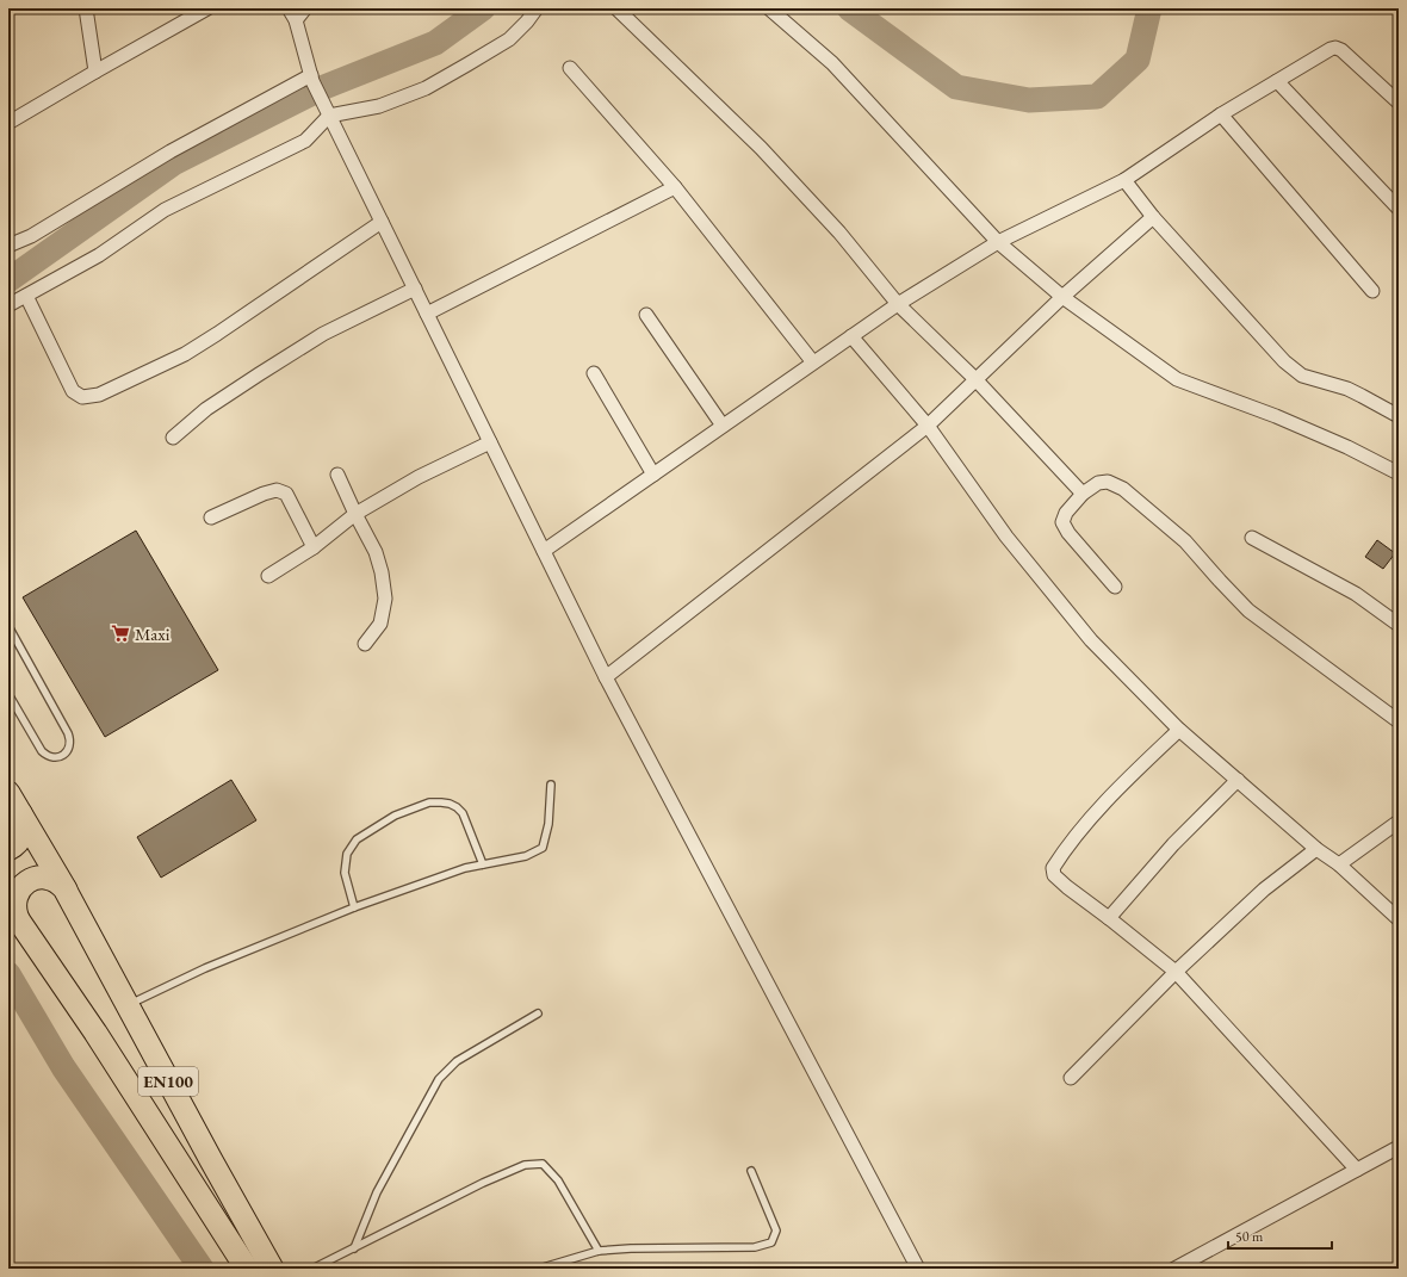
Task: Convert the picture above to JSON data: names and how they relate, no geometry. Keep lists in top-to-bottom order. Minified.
{"streets":{"highway":["EN100"]},"places":{"supermarket":["Maxi"]},"scale_bar":"50 m"}
